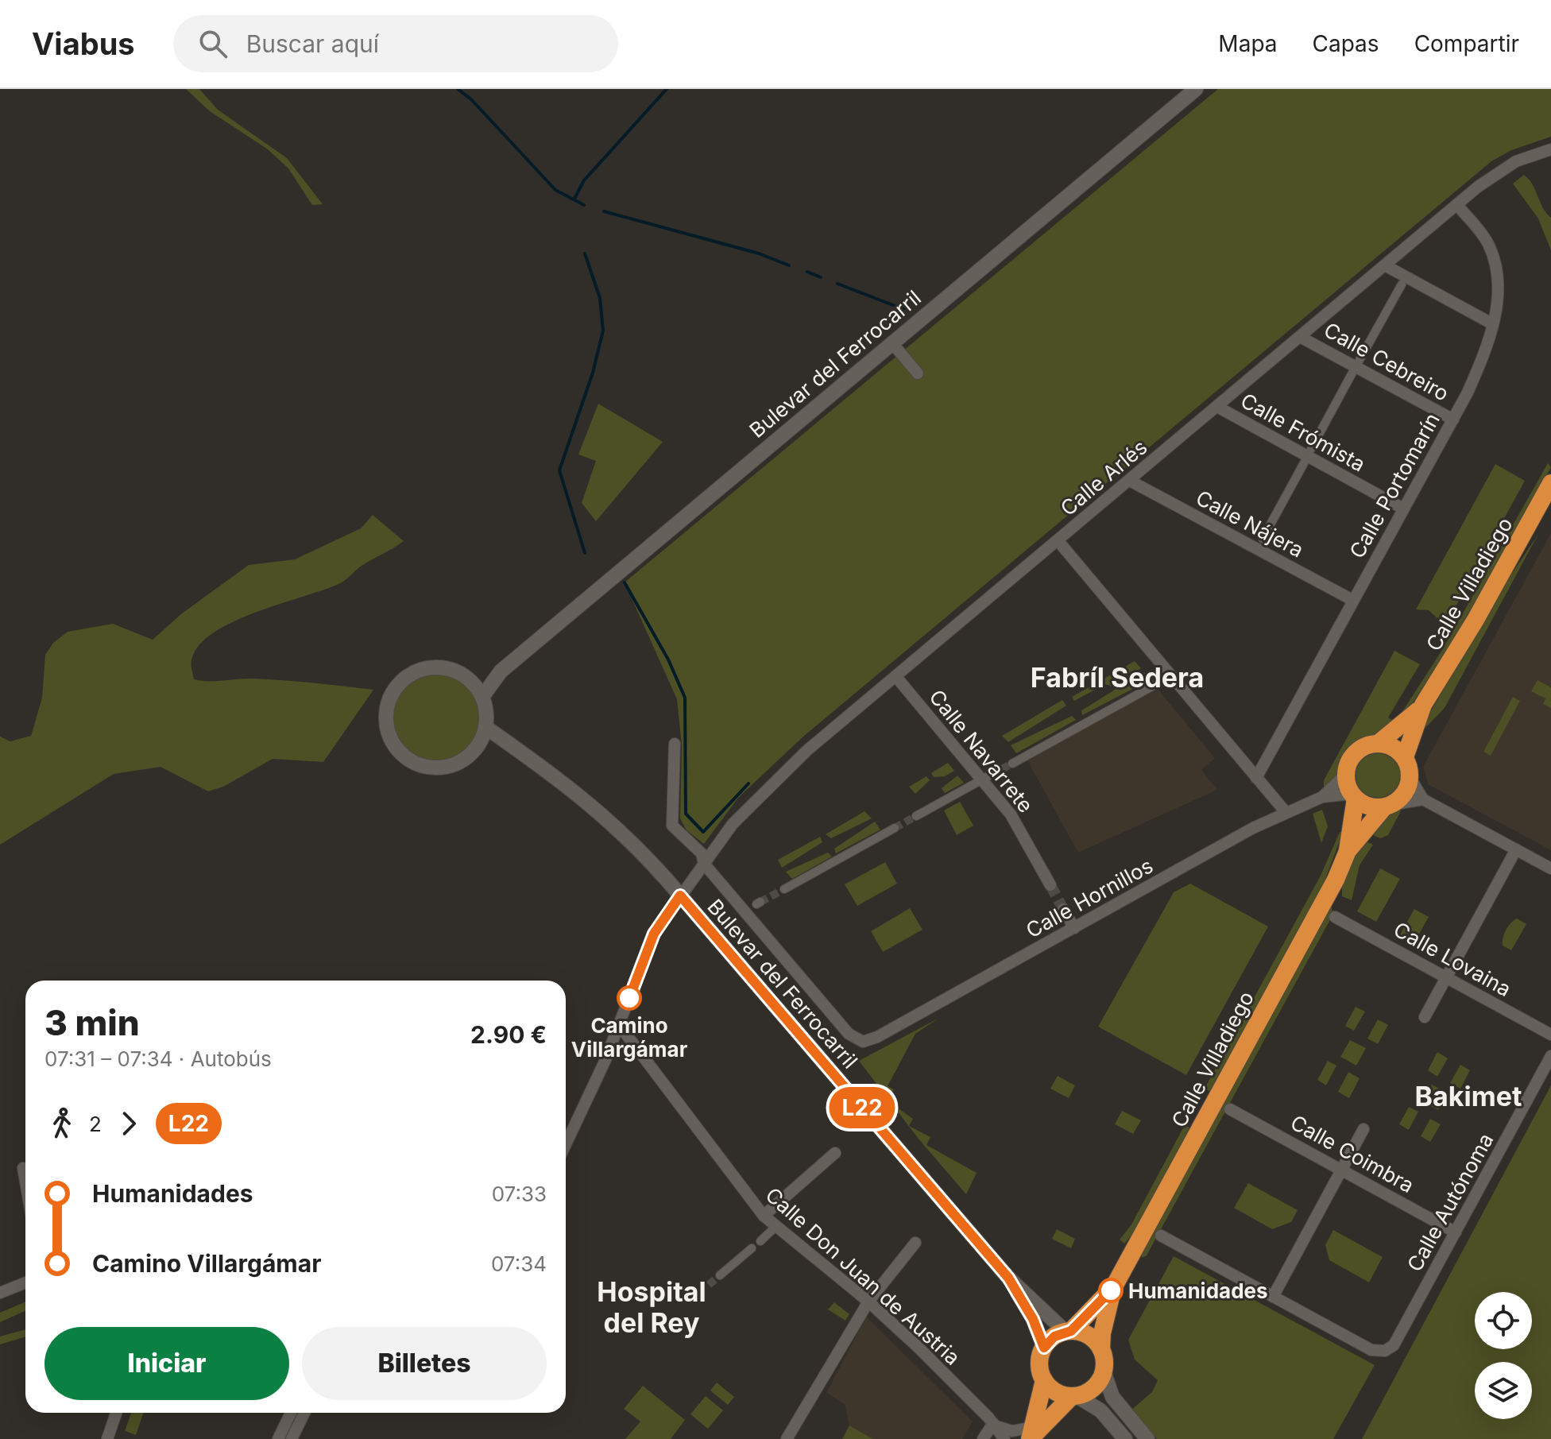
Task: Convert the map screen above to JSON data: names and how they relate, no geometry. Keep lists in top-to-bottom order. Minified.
{"streets":{"highway":["Calle Villadiego"],"main road":["Bulevar del Ferrocarril"],"street":["Calle Cebreiro","Calle Frómista","Calle Arlés","Calle Portomarín","Calle Nájera","Calle Navarrete","Calle Hornillos","Calle Lovaina","Calle Coimbra","Calle Autónoma","Calle Don Juan de Austria"]},"crossings":[["Calle Cebreiro","Calle Arlés"],["Calle Cebreiro","Calle Portomarín"],["Bulevar del Ferrocarril","Calle Arlés"],["Bulevar del Ferrocarril","Calle Villadiego"],["Calle Frómista","Calle Arlés"],["Calle Frómista","Calle Portomarín"],["Calle Arlés","Calle Portomarín"],["Calle Arlés","Calle Nájera"],["Calle Arlés","Calle Navarrete"],["Calle Arlés","Calle Hornillos"],["Calle Arlés","Calle Don Juan de Austria"],["Calle Portomarín","Calle Nájera"],["Calle Villadiego","Calle Hornillos"],["Calle Coimbra","Calle Autónoma"]],"districts":["Fabríl Sedera","Bakimet","Hospital del Rey"],"places":["Camino Villargámar","Humanidades"],"lines":["bus line L22"],"page":{"header":"Viabus","search":"Buscar aquí","nav":["Mapa","Capas","Compartir"],"on_map":"L22","heading":["3 min","07:31 – 07:34 · Autobús","2.90 €"],"legs":["2","L22"],"list":[{"name":"Humanidades","value":"07:33"},{"name":"Camino Villargámar","value":"07:34"}],"buttons":["Iniciar","Billetes"]}}
